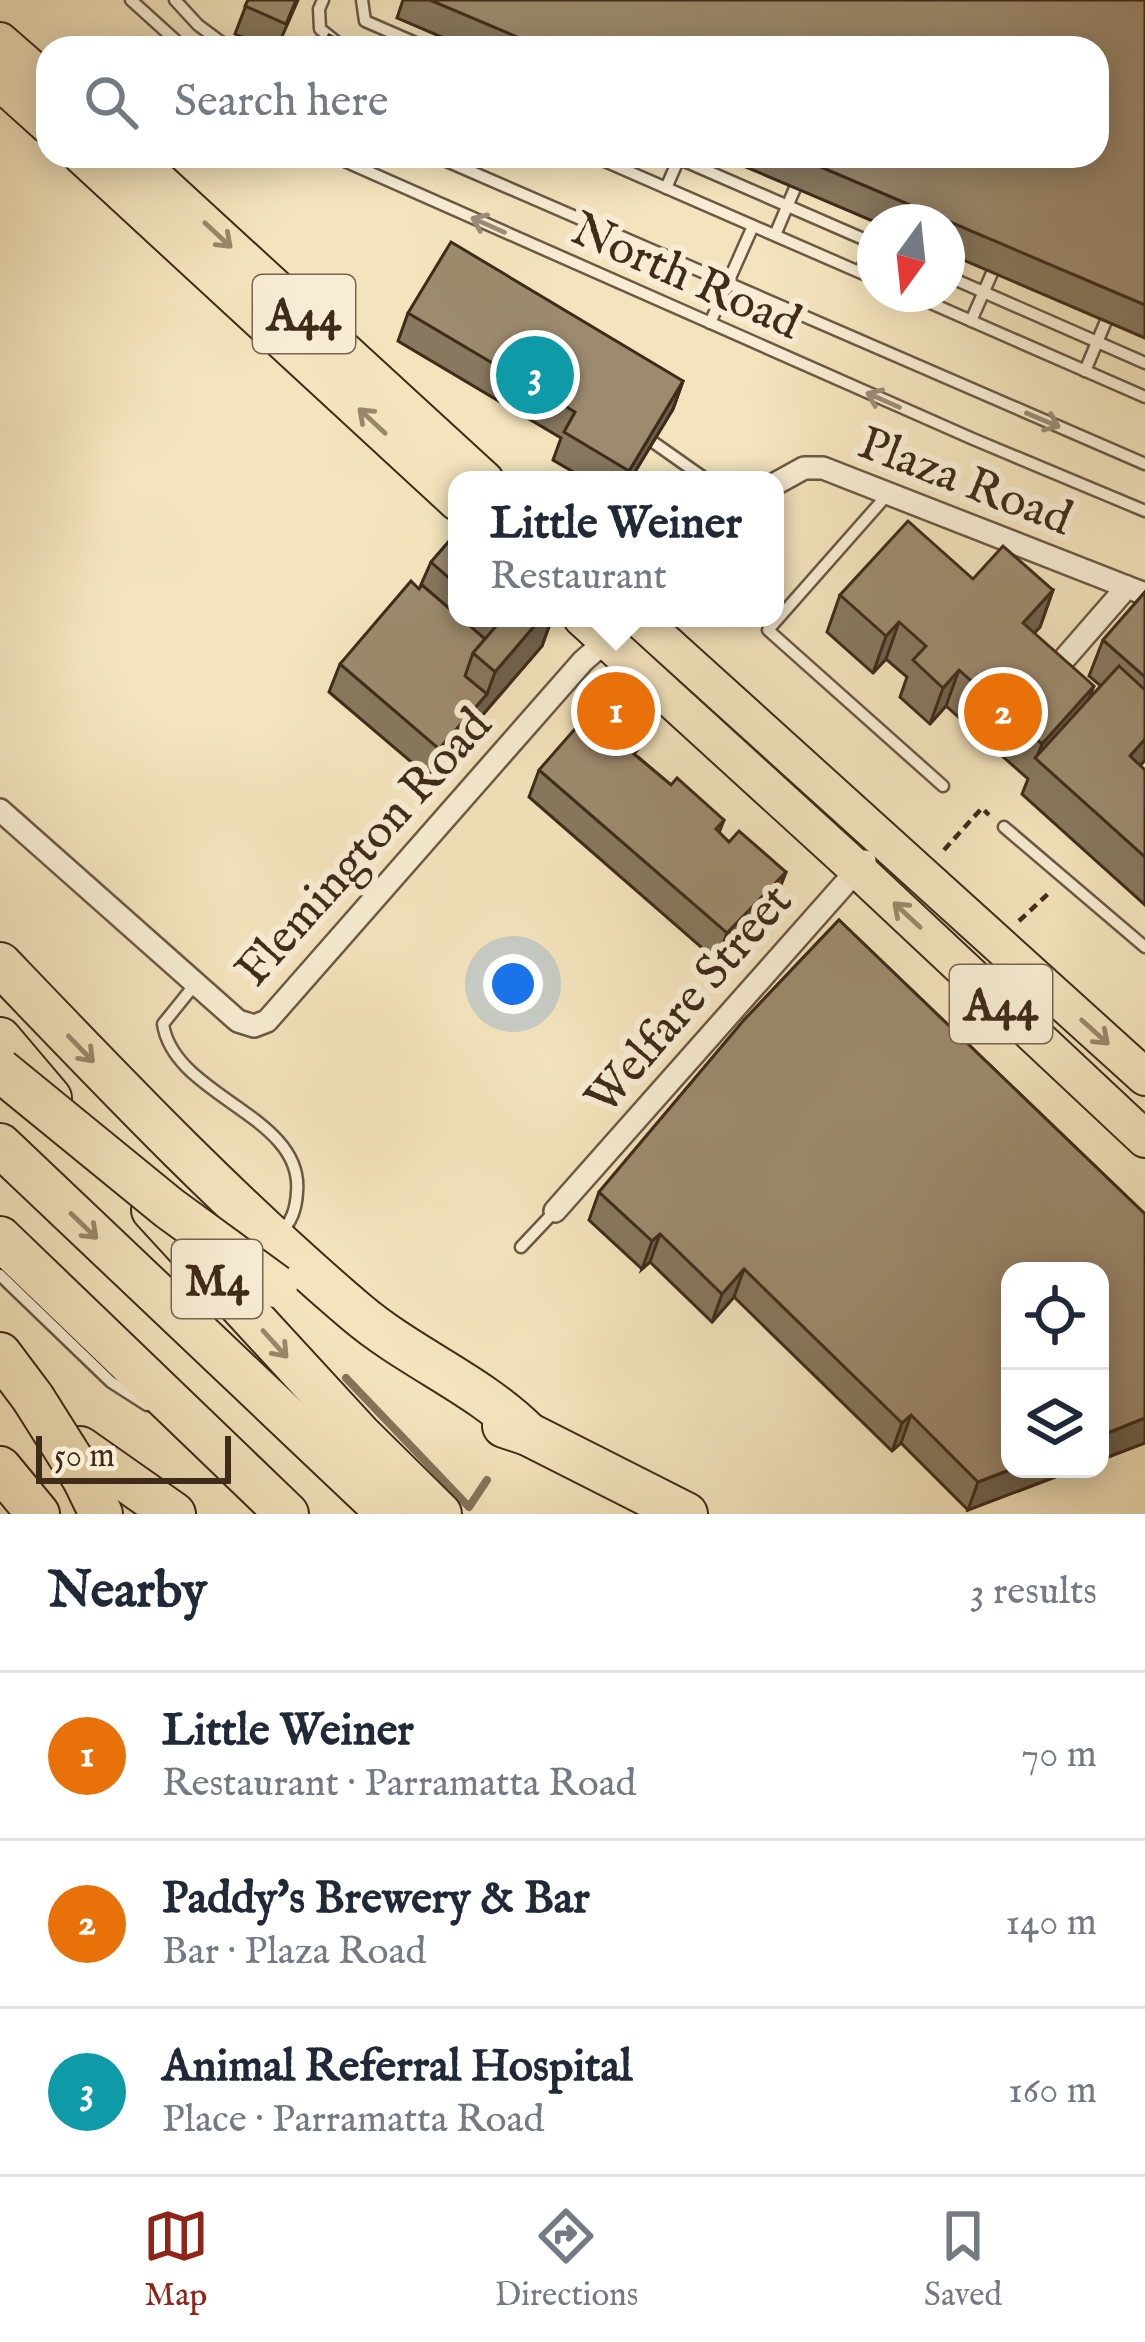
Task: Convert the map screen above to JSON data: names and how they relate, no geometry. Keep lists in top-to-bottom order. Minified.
{"streets":{"highway":["A44","M4"],"street":["Plaza Road","Flemington Road","Welfare Street"],"lane":["North Road"]},"crossings":[["A44","Welfare Street"]],"scale_bar":"50 m","north":"bottom","page":{"search":"Search here","pins":["3","1","2"],"popup":["Little Weiner","Restaurant"],"scale":"50 m","heading":["Nearby","3 results"],"list":[{"mark":"1","name":"Little Weiner","note":"Restaurant · Parramatta Road","value":"70 m"},{"mark":"2","name":"Paddy's Brewery & Bar","note":"Bar · Plaza Road","value":"140 m"},{"mark":"3","name":"Animal Referral Hospital","note":"Place · Parramatta Road","value":"160 m"}],"nav":["Map","Directions","Saved"]}}
